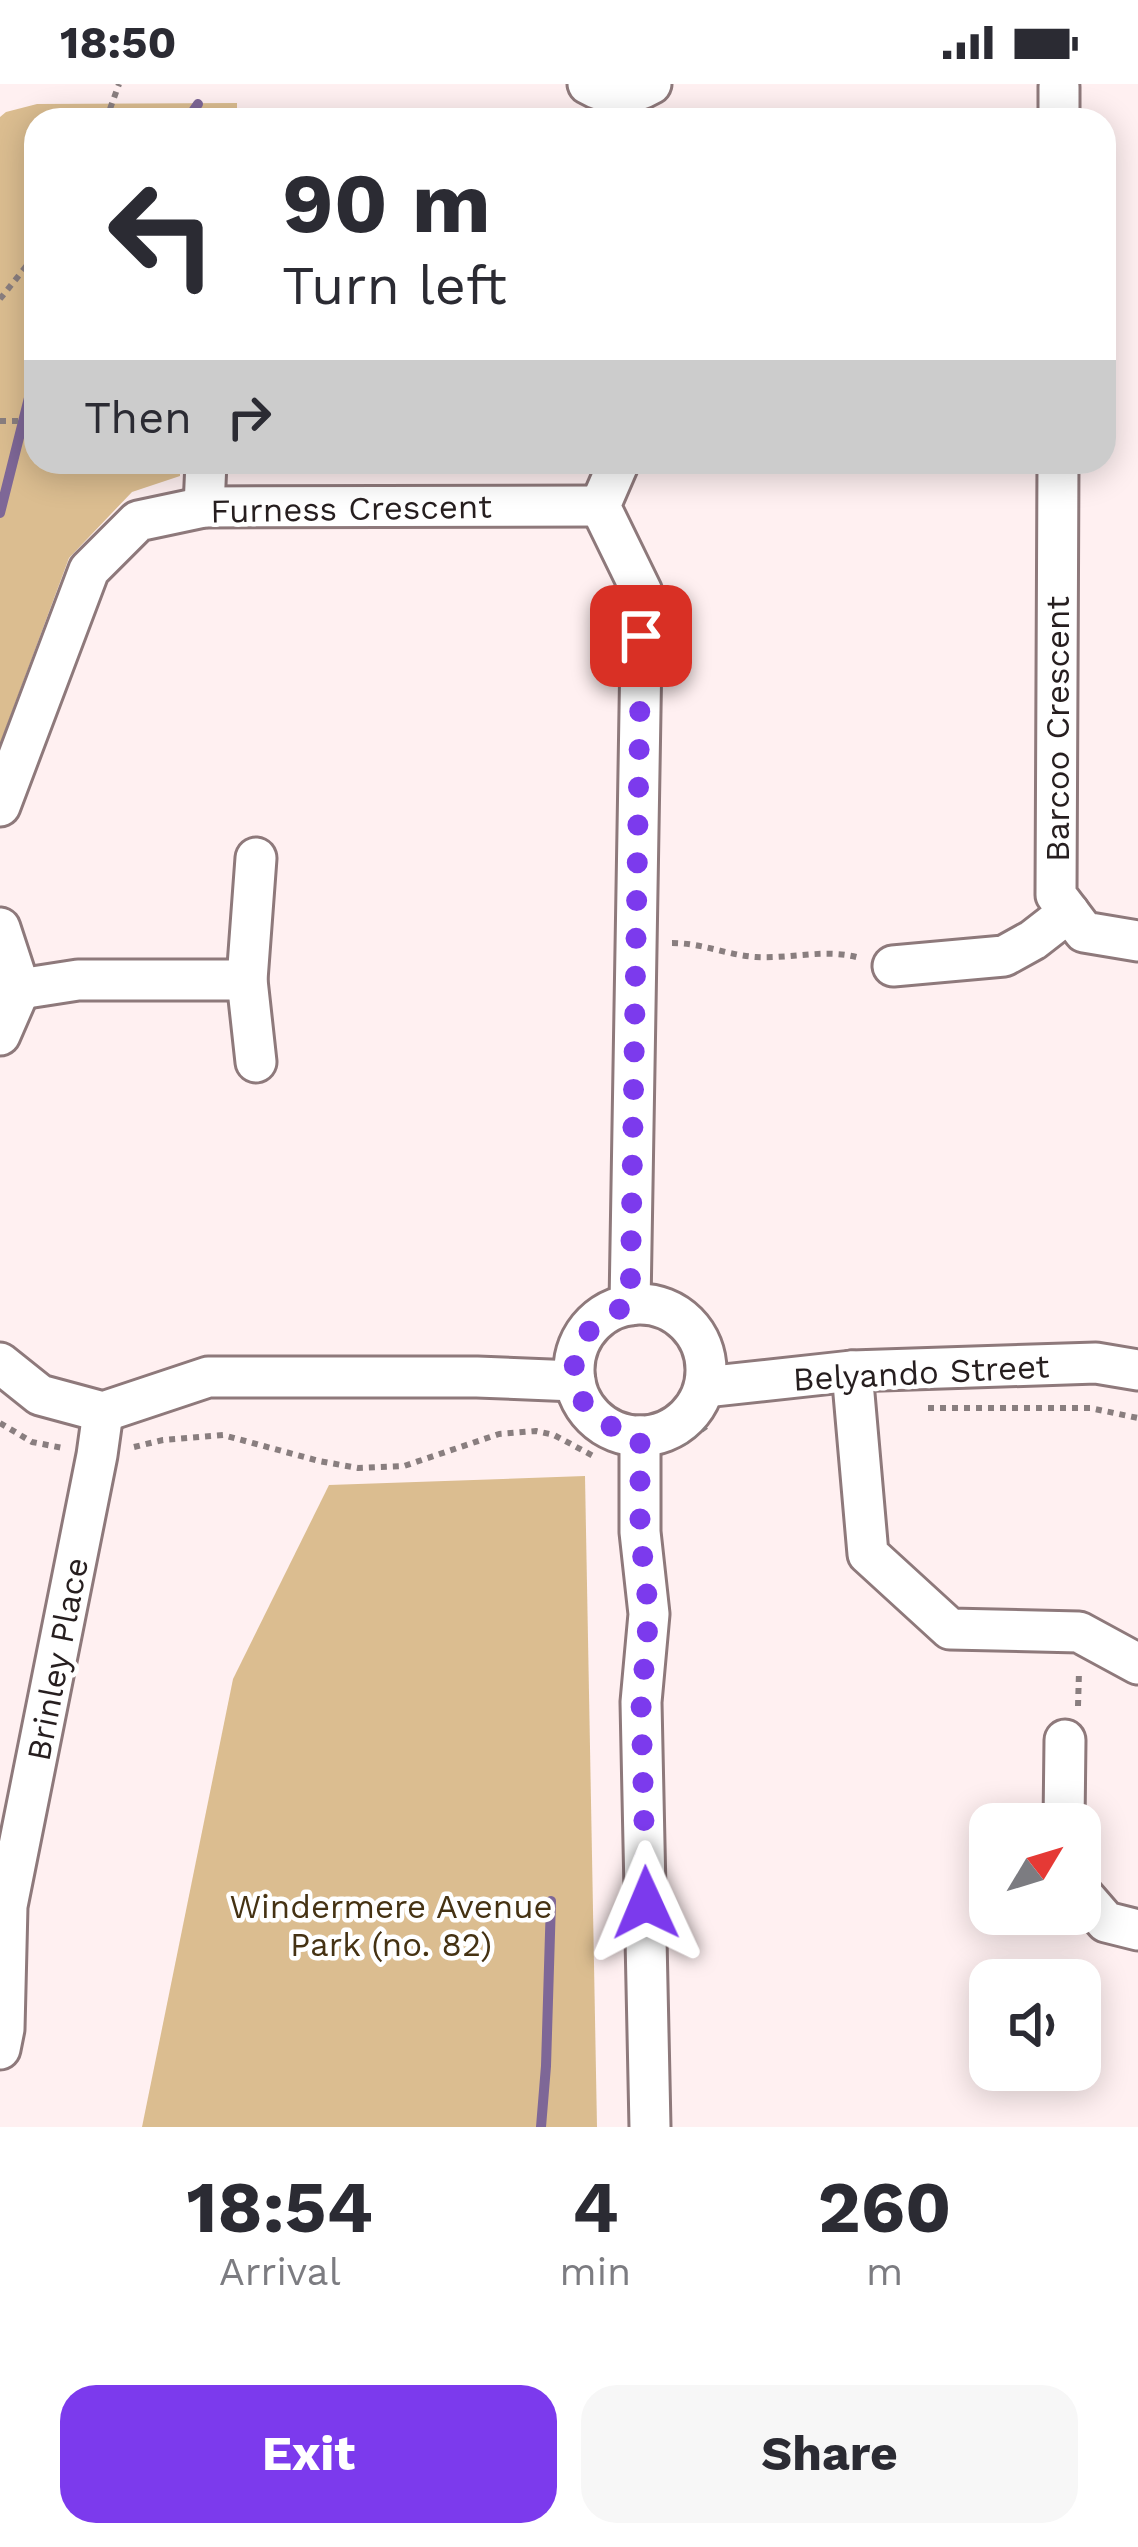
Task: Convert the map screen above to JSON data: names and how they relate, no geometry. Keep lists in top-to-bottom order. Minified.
{"streets":{"street":["Furness Crescent","Barcoo Crescent","Belyando Street","Brinley Place"]},"parks":["Windermere Avenue Park (no. 82)"],"north":"top right","page":{"status":"18:50","turn":["90 m","Turn left"],"then":"Then","eta":["18:54","Arrival","4","min","260","m"],"buttons":["Exit","Share"]}}
